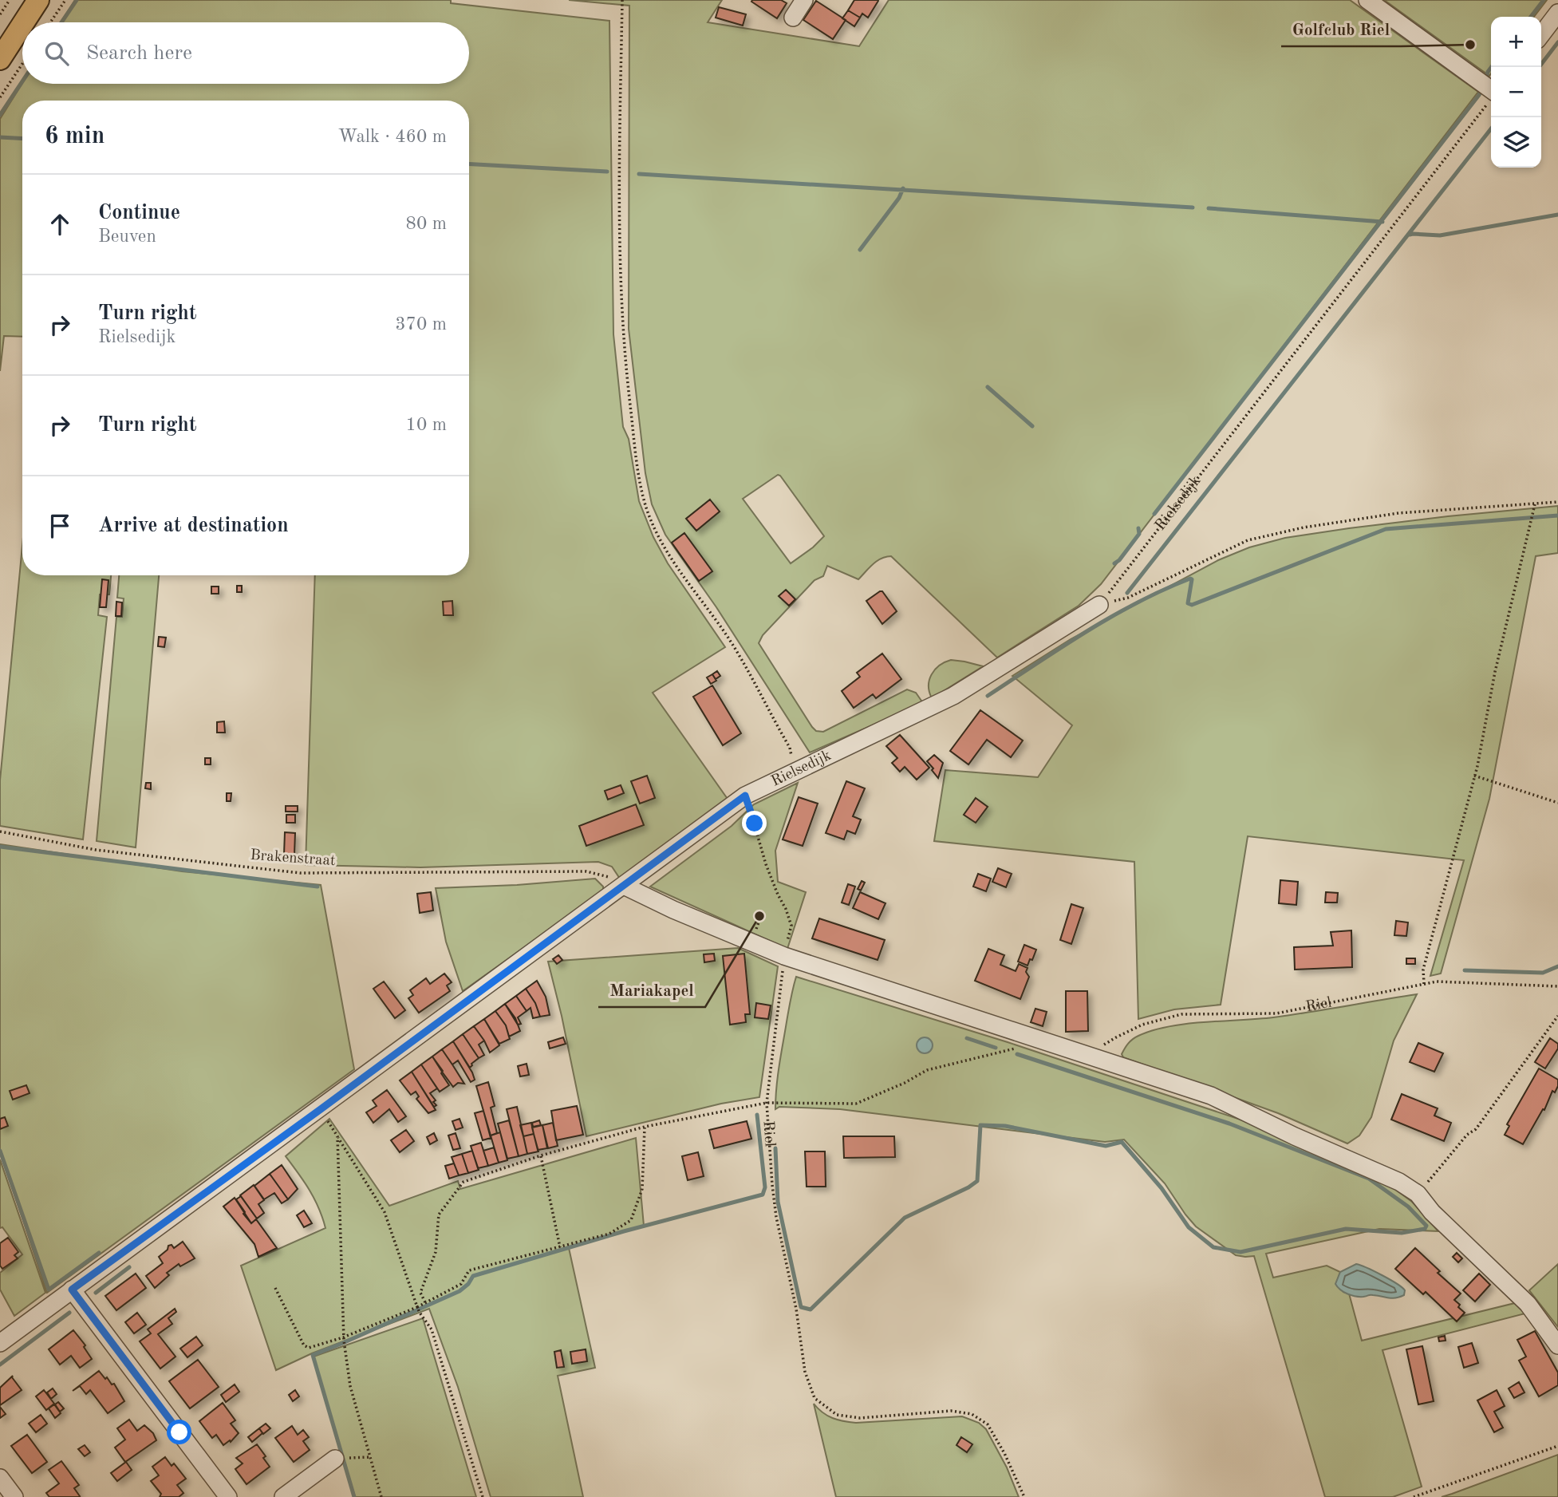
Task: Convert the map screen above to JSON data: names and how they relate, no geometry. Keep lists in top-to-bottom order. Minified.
{"streets":{"street":["Rielsedijk"],"path":["Brakenstraat","Riel"]},"crossings":[["Rielsedijk","Riel"]],"places":["Golfclub Riel","Mariakapel"],"page":{"map_buttons":["+","−"],"search":"Search here","heading":["6 min","Walk · 460 m"],"list":[["Continue","Beuven","80 m"],["Turn right","Rielsedijk","370 m"],["Turn right","10 m"],"Arrive at destination"]}}
